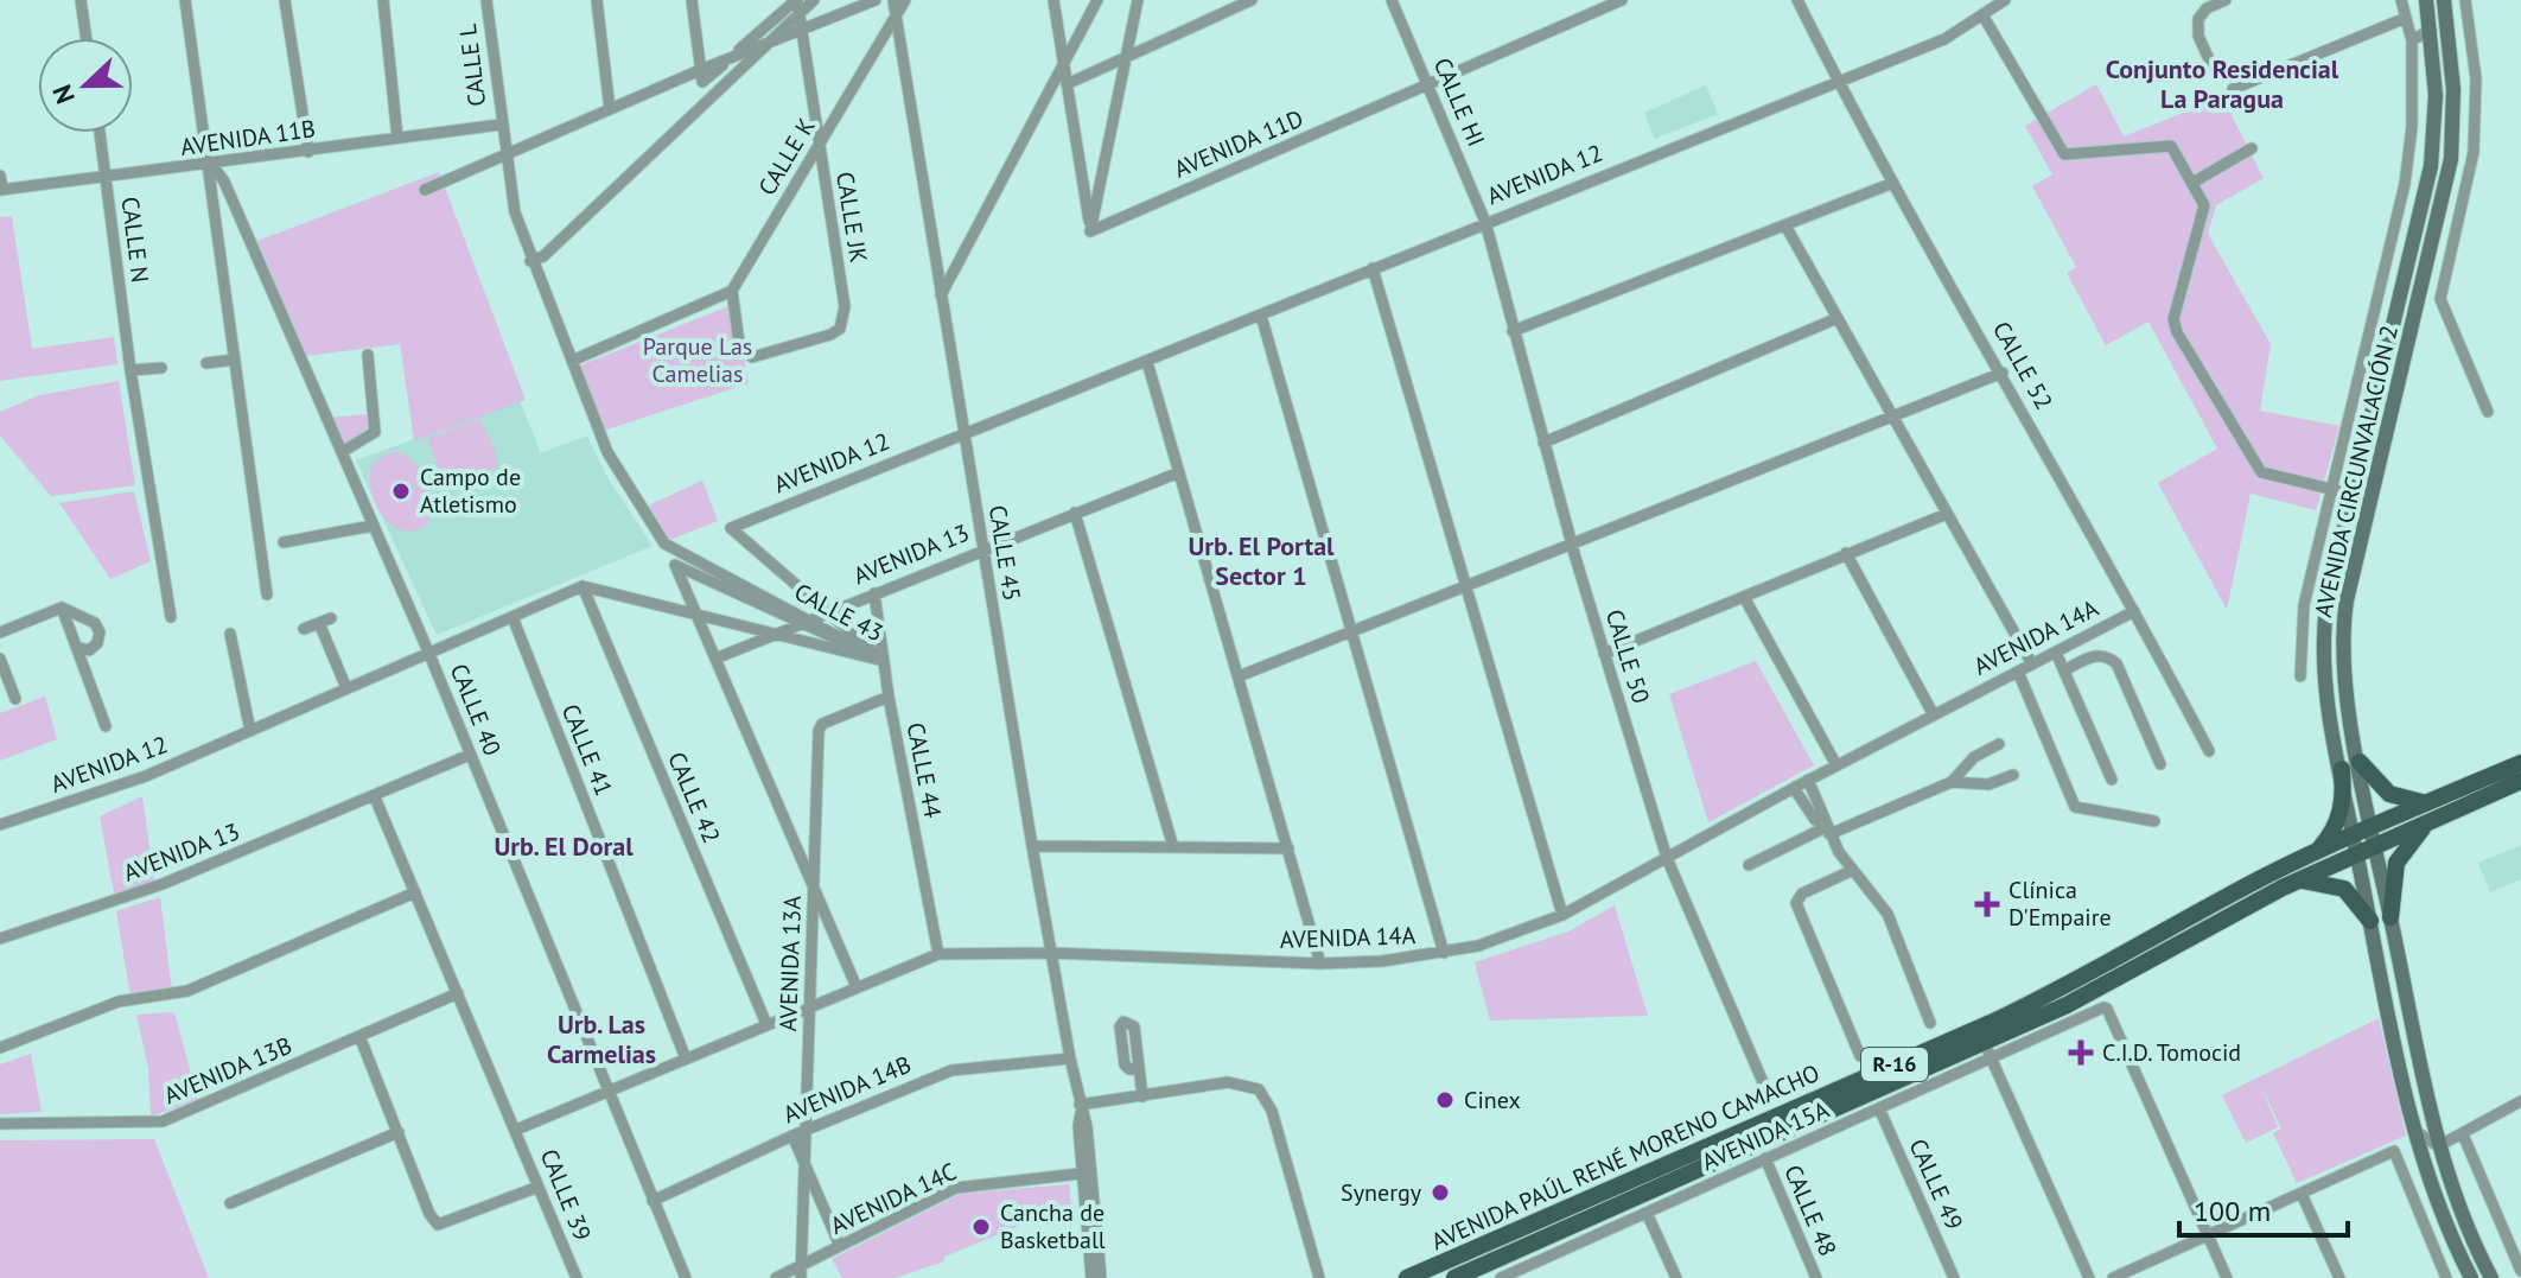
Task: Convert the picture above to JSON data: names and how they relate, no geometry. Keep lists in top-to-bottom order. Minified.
{"streets":{"main road":["AVENIDA CIRCUNVALACIÓN 2","R-16","AVENIDA PAÚL RENÉ MORENO CAMACHO"],"street":["CALLE L","CALLE HI","AVENIDA 11B","AVENIDA 11D","CALLE K","AVENIDA 12","CALLE JK","CALLE N","CALLE 52","CALLE 45","AVENIDA 13","CALLE 43","AVENIDA 14A","CALLE 50","CALLE 40","CALLE 41","CALLE 44","CALLE 42","AVENIDA 13A","AVENIDA 13B","AVENIDA 14B","AVENIDA 15A","CALLE 49","CALLE 39","AVENIDA 14C","CALLE 48"]},"crossings":[["CALLE L","AVENIDA 11B"],["CALLE L","CALLE 43"],["CALLE HI","AVENIDA 11D"],["CALLE HI","AVENIDA 12"],["CALLE HI","CALLE 50"],["AVENIDA 11B","CALLE N"],["AVENIDA 11B","CALLE 43"],["AVENIDA 11B","CALLE 40"],["CALLE K","CALLE JK"],["AVENIDA 12","CALLE 52"],["AVENIDA 12","CALLE 45"],["AVENIDA 12","CALLE 43"],["AVENIDA 12","CALLE 50"],["AVENIDA 12","CALLE 40"],["AVENIDA 12","CALLE 41"],["AVENIDA 12","CALLE 44"],["AVENIDA 12","CALLE 42"],["CALLE 52","AVENIDA 14A"],["AVENIDA CIRCUNVALACIÓN 2","R-16"],["AVENIDA CIRCUNVALACIÓN 2","AVENIDA PAÚL RENÉ MORENO CAMACHO"],["CALLE 45","AVENIDA 13"],["CALLE 45","AVENIDA 14A"],["CALLE 45","AVENIDA 14B"],["CALLE 45","AVENIDA 14C"],["AVENIDA 13","CALLE 43"],["AVENIDA 13","CALLE 40"],["AVENIDA 13","CALLE 44"],["AVENIDA 13","CALLE 39"],["CALLE 43","AVENIDA 14A"],["CALLE 43","CALLE 44"],["AVENIDA 14A","CALLE 50"],["AVENIDA 14A","CALLE 40"],["AVENIDA 14A","CALLE 41"],["AVENIDA 14A","CALLE 44"],["AVENIDA 14A","CALLE 42"],["AVENIDA 14A","CALLE 39"],["CALLE 40","AVENIDA 14B"],["CALLE 44","AVENIDA 13A"],["R-16","AVENIDA PAÚL RENÉ MORENO CAMACHO"],["AVENIDA 13B","CALLE 39"],["AVENIDA 15A","CALLE 49"],["AVENIDA 15A","CALLE 48"]],"districts":["Conjunto Residencial La Paragua","Urb. El Portal Sector 1","Urb. El Doral","Urb. Las Carmelias"],"parks":["Parque Las Camelias"],"places":{"other":["Campo de Atletismo","Cinex","Synergy","Cancha de Basketball"],"health":["Clínica D'Empaire","C.I.D. Tomocid"]},"scale_bar":"100 m","north":"left"}
